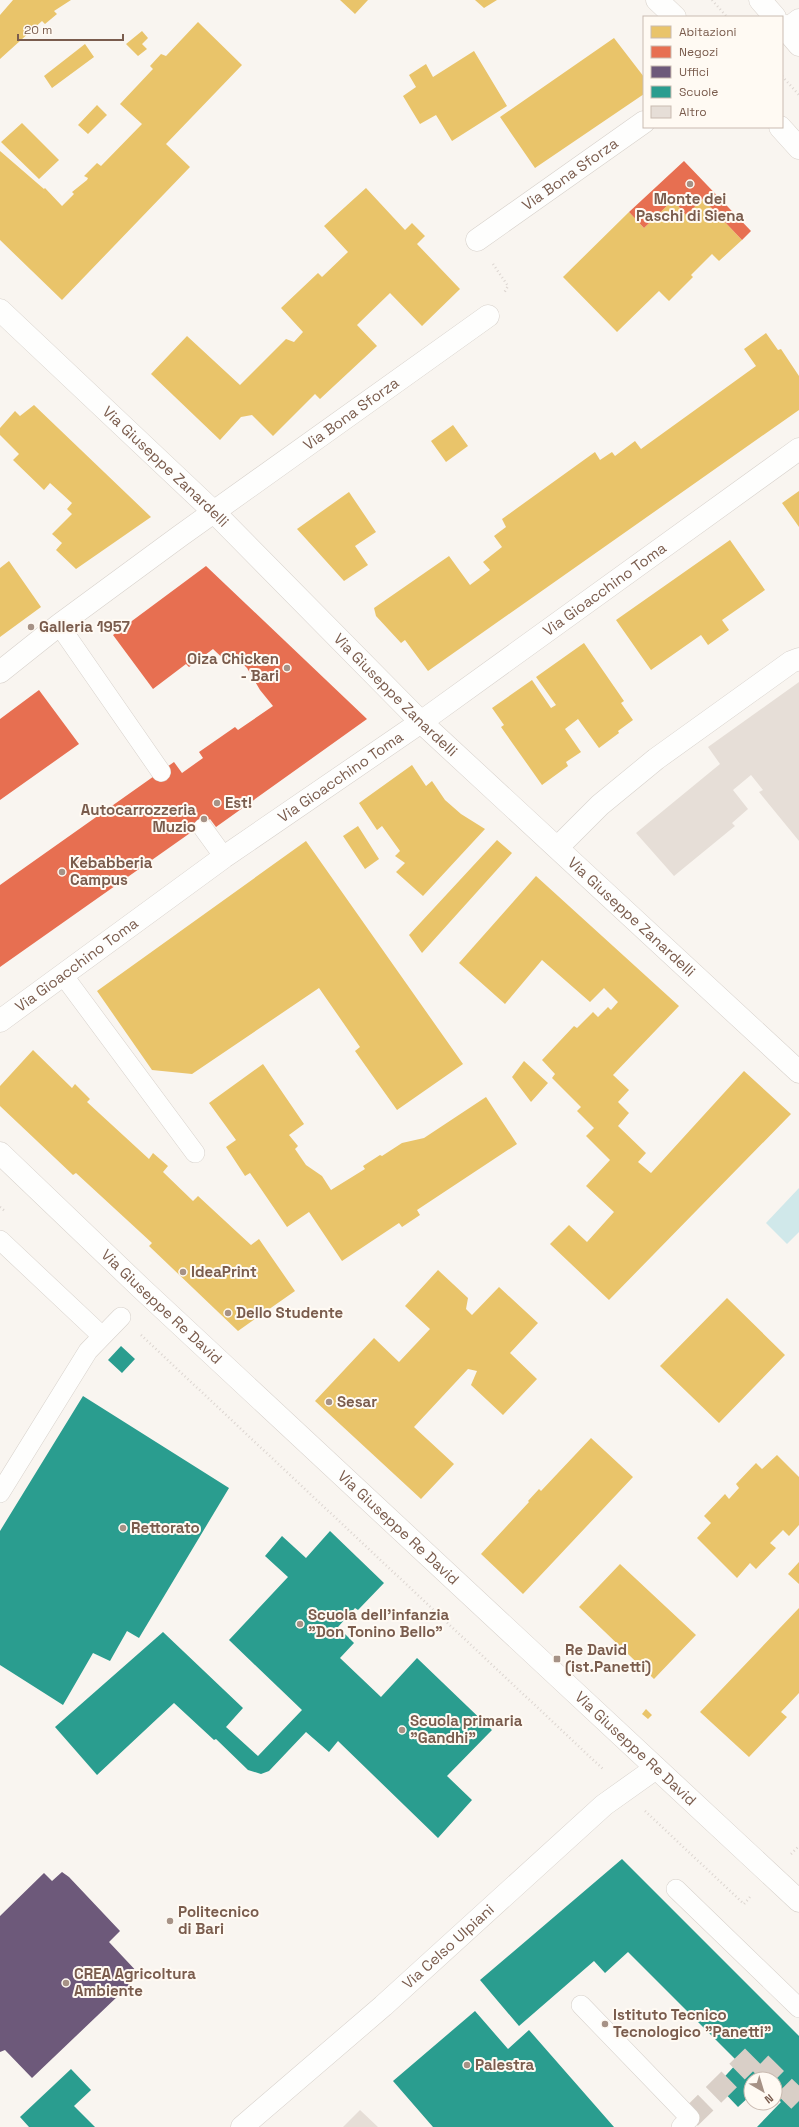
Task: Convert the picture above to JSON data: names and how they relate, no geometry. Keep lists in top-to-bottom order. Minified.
{"streets":{"street":["Via Bona Sforza","Via Giuseppe Zanardelli","Via Gioacchino Toma","Via Giuseppe Re David","Via Celso Ulpiani"]},"crossings":[["Via Bona Sforza","Via Giuseppe Zanardelli"],["Via Giuseppe Zanardelli","Via Gioacchino Toma"],["Via Giuseppe Re David","Via Celso Ulpiani"]],"places":{"other":["Monte dei Paschi di Siena","Galleria 1957","Oiza Chicken - Bari","Est!","Autocarrozzeria Muzio","Kebabberia Campus","IdeaPrint","Dello Studente","Sesar","Rettorato","Scuola dell'infanzia \"Don Tonino Bello\"","Scuola primaria \"Gandhi\"","Politecnico di Bari","CREA Agricoltura Ambiente","Istituto Tecnico Tecnologico \"Panetti\"","Palestra"],"transit":["Re David (ist.Panetti)"]},"legend":["Abitazioni","Negozi","Uffici","Scuole","Altro"],"scale_bar":"20 m","north":"bottom right"}
